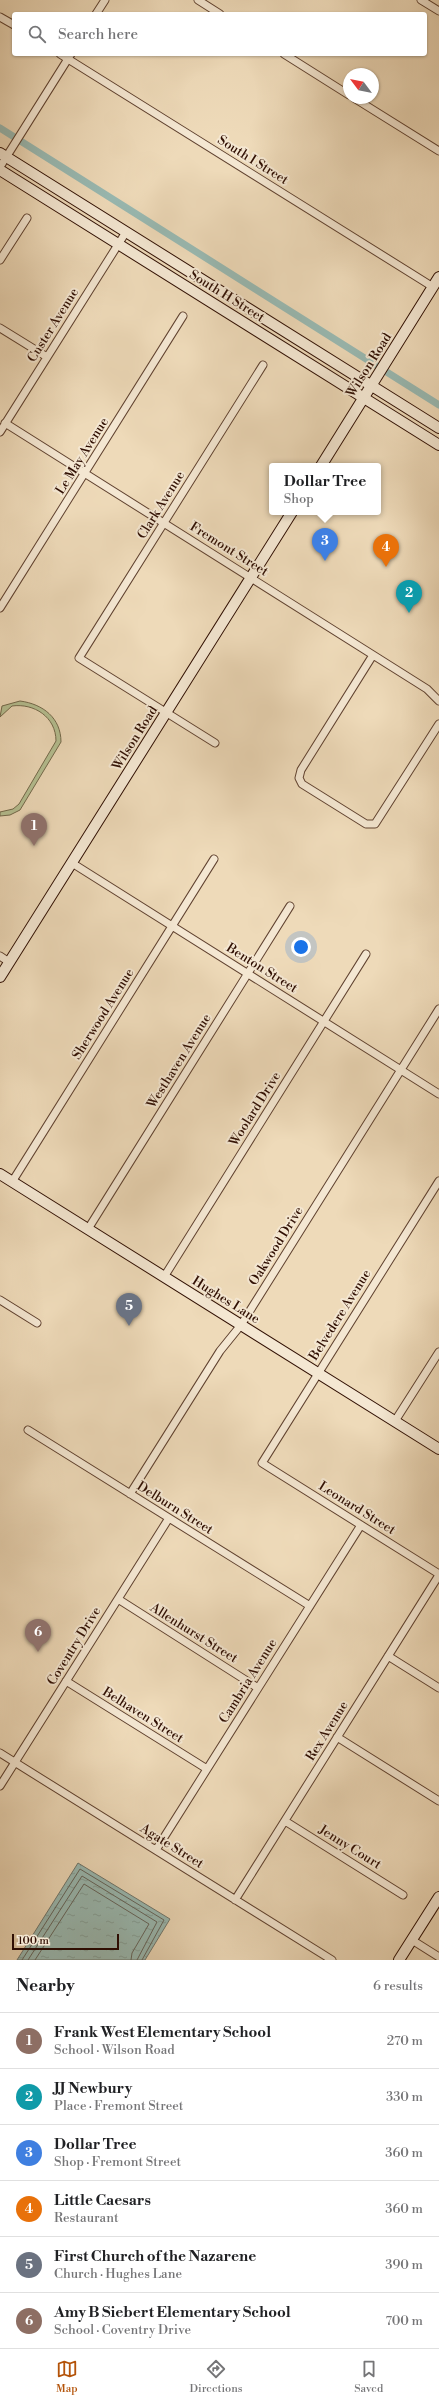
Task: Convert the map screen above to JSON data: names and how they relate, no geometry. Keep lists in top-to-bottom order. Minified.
{"streets":{"street":["South I Street","South H Street","Custer Avenue","Wilson Road","Le May Avenue","Clark Avenue","Fremont Street","Benton Street","Sherwood Avenue","Westhaven Avenue","Woolard Drive","Oakwood Drive","Hughes Lane","Belvedere Avenue","Delburn Street","Leonard Street","Allenhurst Street","Coventry Drive","Cambria Avenue","Belhaven Street","Rex Avenue","Agate Street","Jenny Court"]},"crossings":[["South I Street","Wilson Road"],["South H Street","Custer Avenue"],["South H Street","Wilson Road"],["Custer Avenue","Fremont Street"],["Wilson Road","Clark Avenue"],["Wilson Road","Fremont Street"],["Wilson Road","Benton Street"],["Le May Avenue","Fremont Street"],["Clark Avenue","Fremont Street"],["Benton Street","Sherwood Avenue"],["Benton Street","Westhaven Avenue"],["Benton Street","Woolard Drive"],["Benton Street","Oakwood Drive"],["Sherwood Avenue","Hughes Lane"],["Westhaven Avenue","Hughes Lane"],["Woolard Drive","Hughes Lane"],["Oakwood Drive","Hughes Lane"],["Oakwood Drive","Delburn Street"],["Hughes Lane","Belvedere Avenue"],["Belvedere Avenue","Leonard Street"],["Delburn Street","Coventry Drive"],["Delburn Street","Cambria Avenue"],["Leonard Street","Cambria Avenue"],["Leonard Street","Rex Avenue"],["Allenhurst Street","Coventry Drive"],["Allenhurst Street","Cambria Avenue"],["Coventry Drive","Belhaven Street"],["Coventry Drive","Agate Street"],["Cambria Avenue","Belhaven Street"],["Cambria Avenue","Agate Street"],["Rex Avenue","Agate Street"],["Rex Avenue","Jenny Court"]],"scale_bar":"100 m","north":"top left","page":{"search":"Search here","popup":["Dollar Tree","Shop"],"pins":["3","4","2","1","5","6"],"scale":"100 m","heading":["Nearby","6 results"],"list":[{"mark":"1","name":"Frank West Elementary School","note":"School · Wilson Road","value":"270 m"},{"mark":"2","name":"JJ Newbury","note":"Place · Fremont Street","value":"330 m"},{"mark":"3","name":"Dollar Tree","note":"Shop · Fremont Street","value":"360 m"},{"mark":"4","name":"Little Caesars","note":"Restaurant","value":"360 m"},{"mark":"5","name":"First Church of the Nazarene","note":"Church · Hughes Lane","value":"390 m"},{"mark":"6","name":"Amy B Siebert Elementary School","note":"School · Coventry Drive","value":"700 m"}],"nav":["Map","Directions","Saved"]}}
